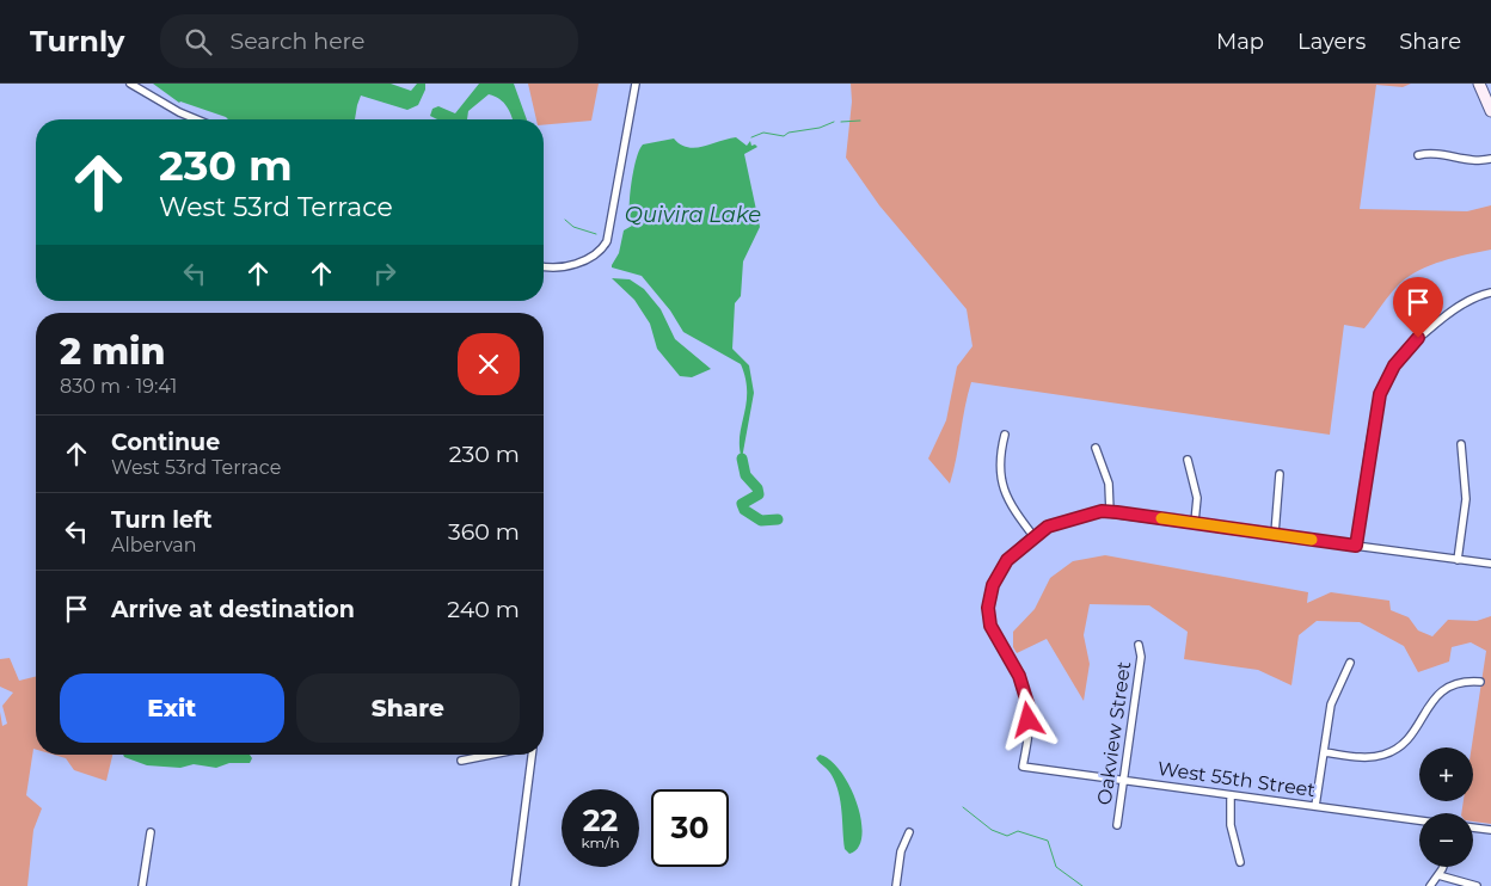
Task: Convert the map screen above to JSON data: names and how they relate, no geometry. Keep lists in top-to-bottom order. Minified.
{"streets":{"street":["Oakview Street","West 55th Street"]},"crossings":[["Oakview Street","West 55th Street"]],"water":["Quivira Lake"],"page":{"header":"Turnly","search":"Search here","nav":["Map","Layers","Share"],"turn":["230 m","West 53rd Terrace"],"heading":["2 min","830 m · 19:41"],"list":[{"name":"Continue","note":"West 53rd Terrace","value":"230 m"},{"name":"Turn left","note":"Albervan","value":"360 m"},{"name":"Arrive at destination","value":"240 m"}],"buttons":["Exit","Share"],"map_buttons":["+","−"],"speed":"22 km/h","limit":"30"}}
